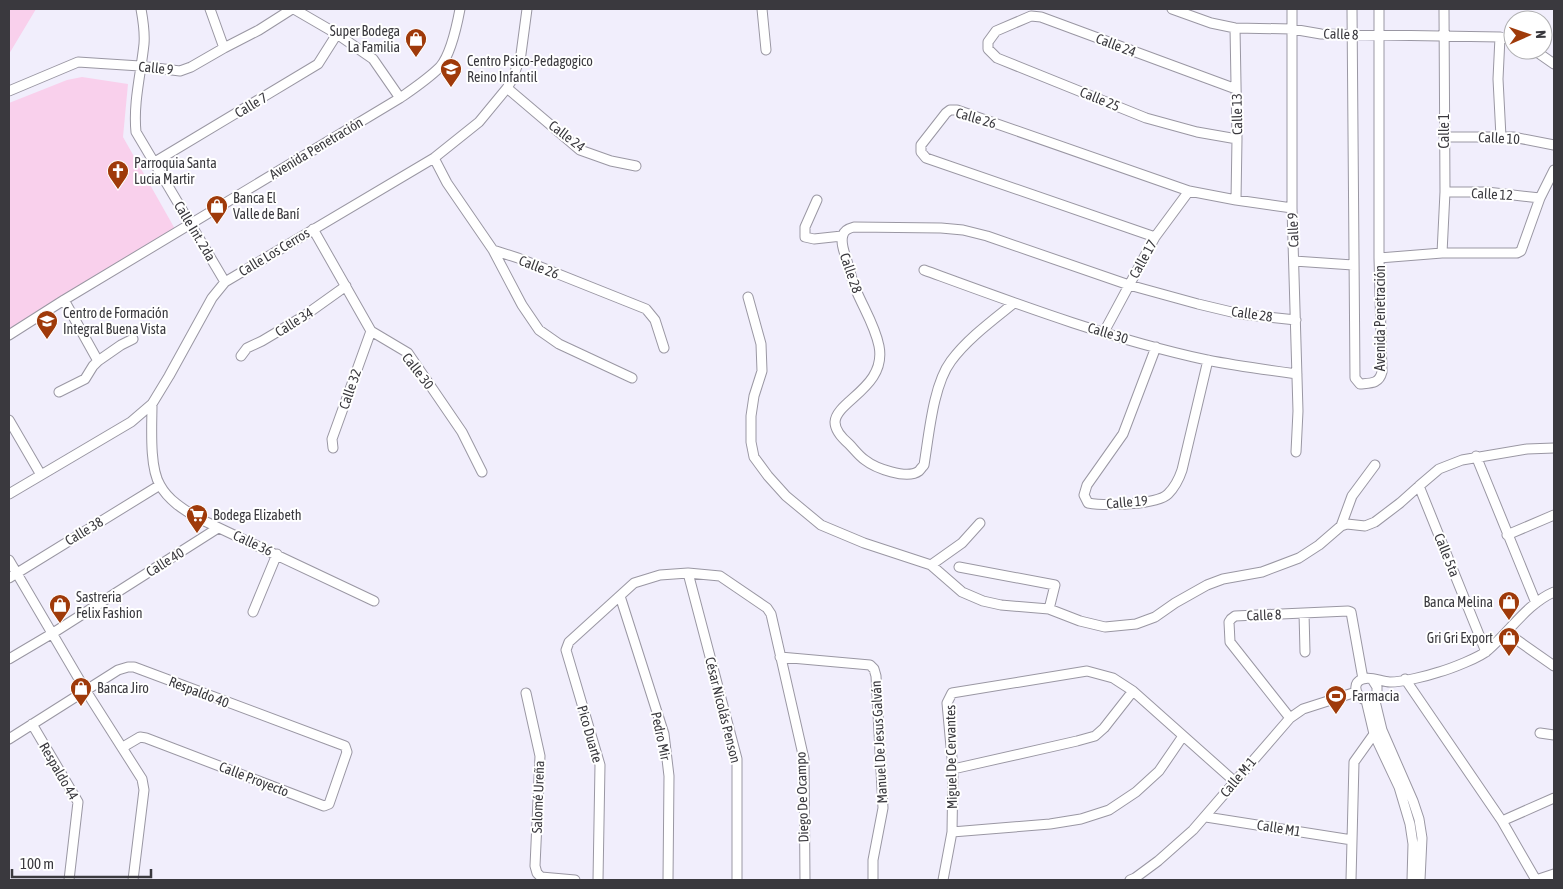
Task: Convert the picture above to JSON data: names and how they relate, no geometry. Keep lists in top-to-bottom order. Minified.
{"streets":{"street":["Calle 8","Calle 24","Calle 9","Calle 25","Calle 7","Calle 13","Calle 26","Calle 1","Calle 10","Avenida Penetración","Calle 12","Calle Int. 2da","Calle Los Cerros","Calle 17","Calle 28","Calle 34","Calle 30","Calle 32","Calle 19","Calle 38","Calle 36","Calle 5ta","Calle 40","Respaldo 40","César Nicolás Penson","Pico Duarte","Pedro Mir","Manuel De Jesus Galván","Miguel De Cervantes","Respaldo 44","Calle M-1","Calle Proyecto","Salomé Ureña","Diego De Ocampo","Calle M1"]},"crossings":[["Calle 8","Calle 9"],["Calle 8","Calle 13"],["Calle 8","Calle 1"],["Calle 8","Avenida Penetración"],["Calle 8","Calle M-1"],["Calle 24","Calle 25"],["Calle 24","Calle 13"],["Calle 24","Calle Los Cerros"],["Calle 9","Calle 26"],["Calle 9","Calle Int. 2da"],["Calle 9","Calle 28"],["Calle 9","Calle 30"],["Calle 25","Calle 13"],["Calle 7","Calle Int. 2da"],["Calle 13","Calle 26"],["Calle 26","Calle 17"],["Calle 1","Calle 10"],["Calle 1","Calle 12"],["Avenida Penetración","Calle Int. 2da"],["Calle Int. 2da","Calle Los Cerros"],["Calle Los Cerros","Calle 36"],["Calle 17","Calle 28"],["Calle 17","Calle 30"],["Calle 28","Calle 30"],["Calle 30","Calle 32"],["Calle 30","Calle 19"],["Calle 38","Calle 36"],["Calle 36","Calle 40"],["Respaldo 40","Respaldo 44"],["Respaldo 40","Calle Proyecto"],["César Nicolás Penson","Diego De Ocampo"],["Pico Duarte","Diego De Ocampo"],["Pedro Mir","Diego De Ocampo"],["Manuel De Jesus Galván","Diego De Ocampo"],["Calle M-1","Calle M1"]],"places":{"shop":["Super Bodega La Familia","Banca El Valle de Baní","Banca Melina","Sastreria Felix Fashion","Gri Gri Export","Banca Jiro"],"school or university":["Centro Psico-Pedagogico Reino Infantil","Centro de Formación Integral Buena Vista"],"church":["Parroquia Santa Lucia Martir"],"supermarket":["Bodega Elizabeth"],"sports":["Farmacia"]},"scale_bar":"100 m","north":"right"}
